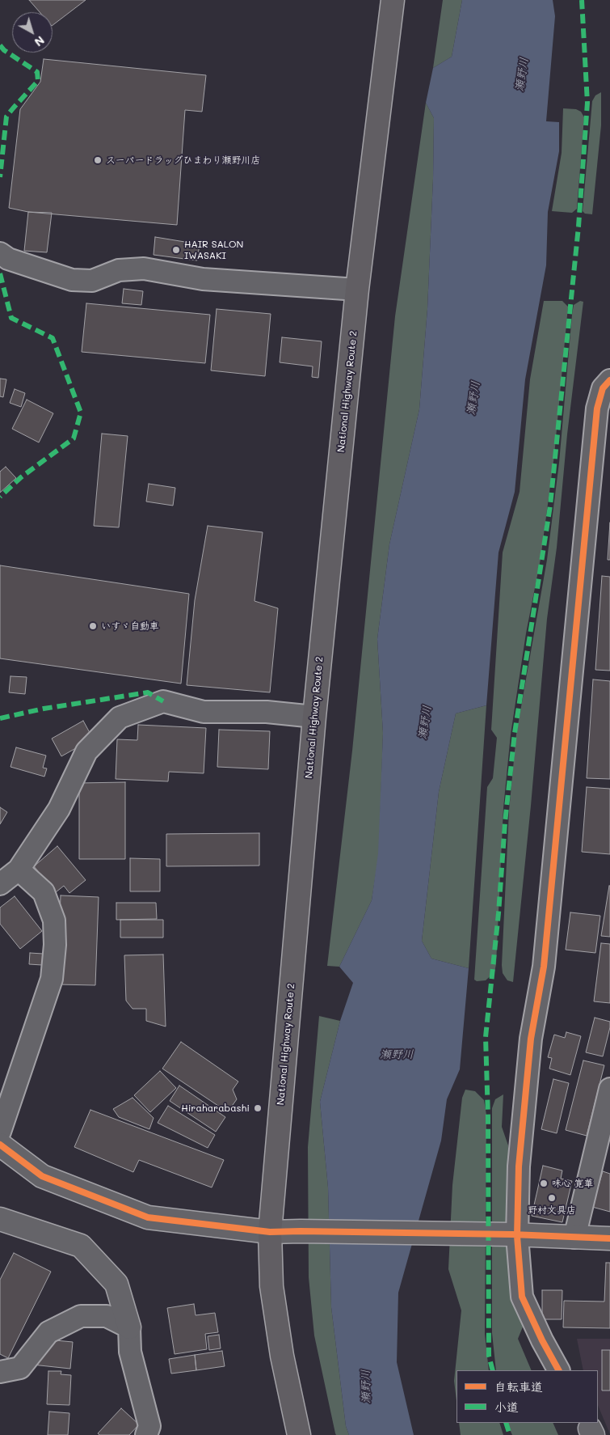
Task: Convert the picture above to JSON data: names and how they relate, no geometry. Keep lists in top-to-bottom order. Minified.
{"streets":{"highway":["National Highway Route 2"]},"water":["瀬野川"],"places":["スーパードラッグひまわり瀬野川店","HAIR SALON IWASAKI","いすゞ自動車","Hiraharabashi","味心 寛華","野村文具店"],"legend":["自転車道","小道"],"north":"bottom right"}
